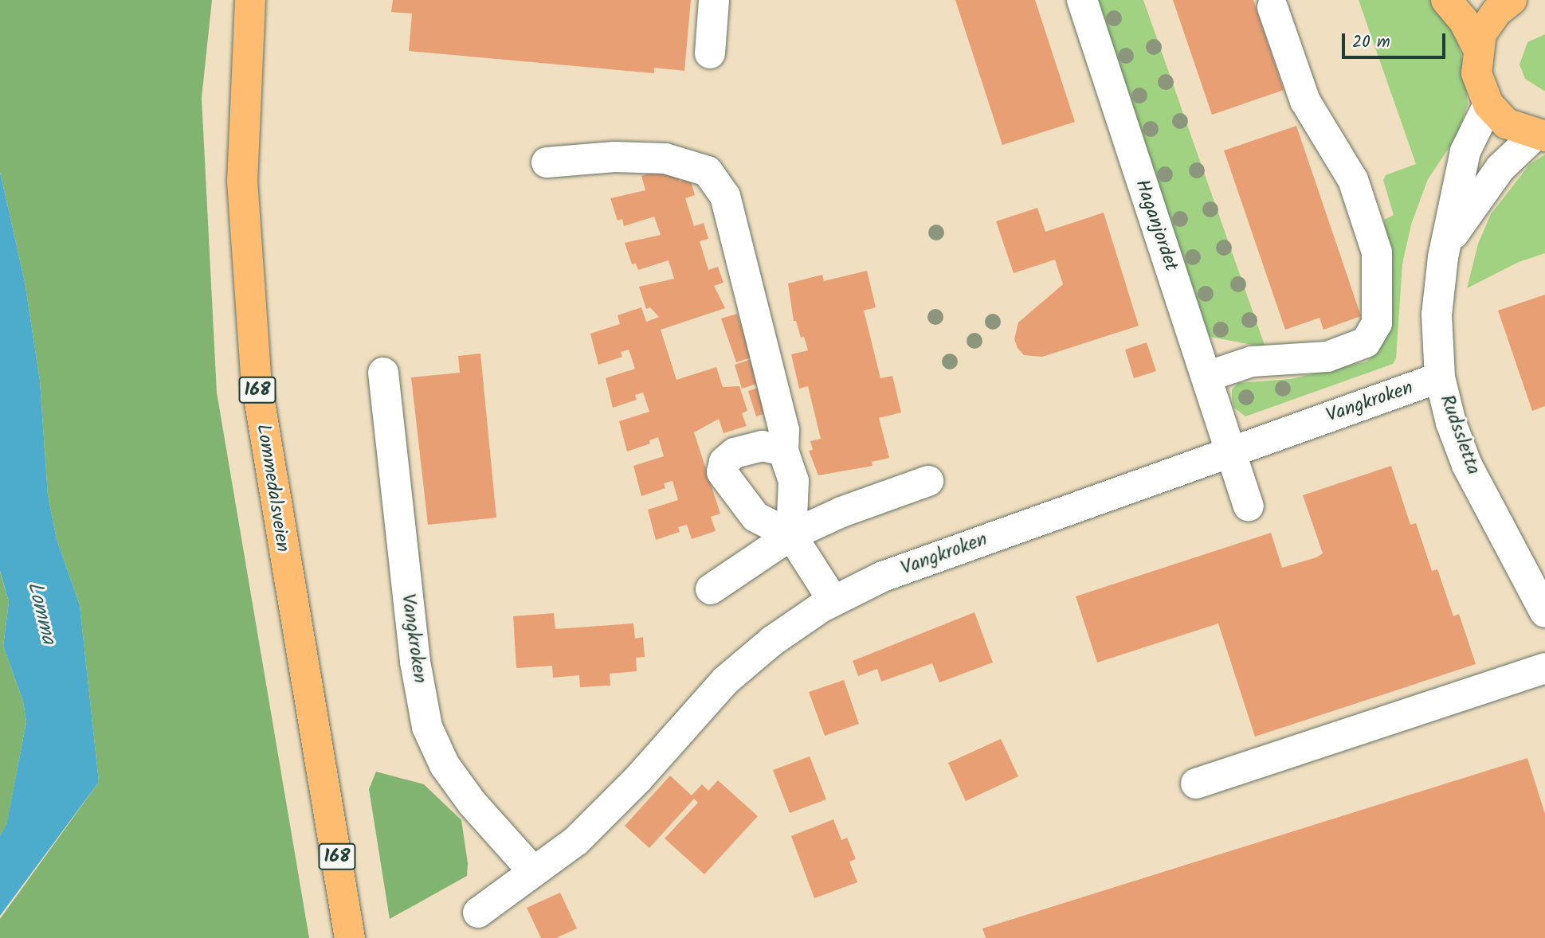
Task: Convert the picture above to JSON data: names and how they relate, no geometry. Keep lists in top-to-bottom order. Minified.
{"streets":{"main road":["168","Lommedalsveien"],"street":["Haganjordet","Vangkroken","Rudssletta"]},"crossings":[["Haganjordet","Vangkroken"],["Vangkroken","Rudssletta"]],"water":["Lomma"],"scale_bar":"20 m"}
